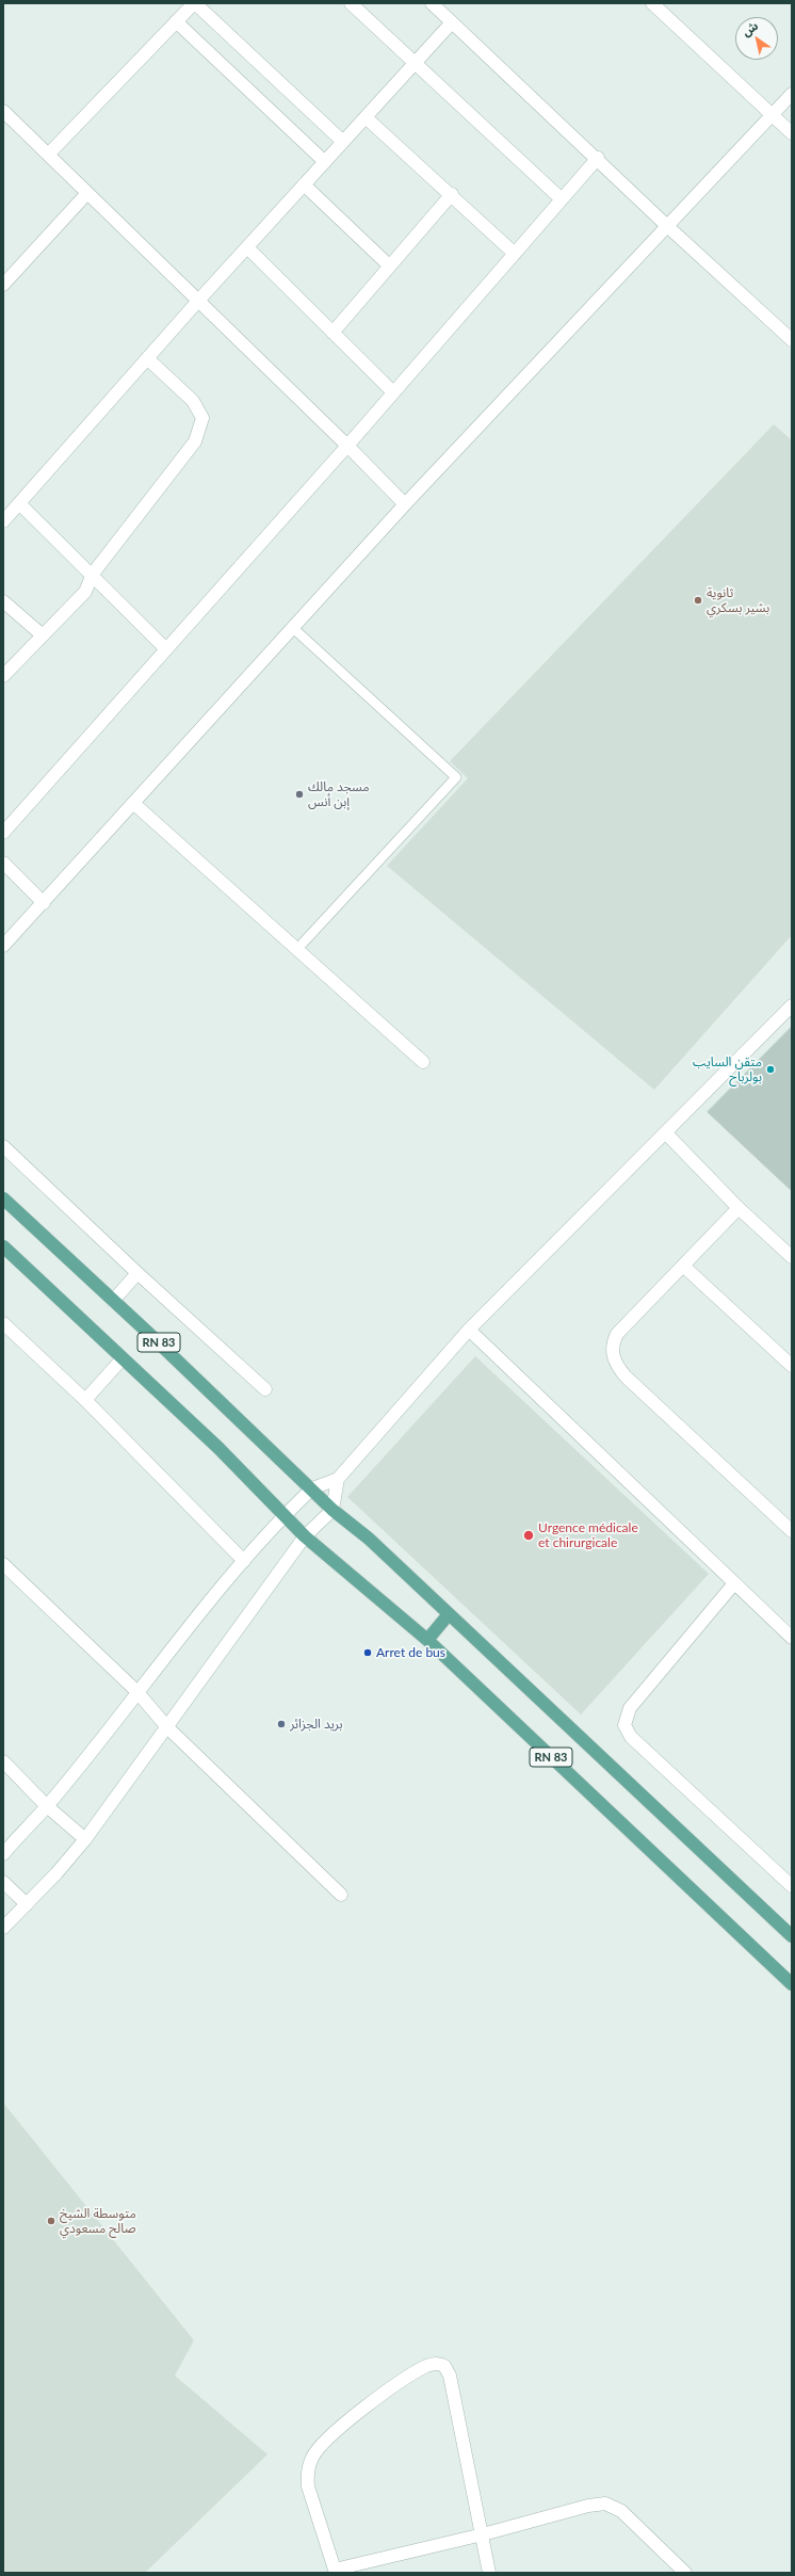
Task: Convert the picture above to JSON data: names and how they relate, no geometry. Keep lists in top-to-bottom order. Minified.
{"streets":{"main road":["RN 83"]},"places":["ثانوية بشير بسكري","مسجد مالك إبن أنس","متقن السايب بولرباح","Urgence médicale et chirurgicale","Arret de bus","بريد الجزائر","متوسطة الشيخ صالح مسعودي"],"north":"top left"}
